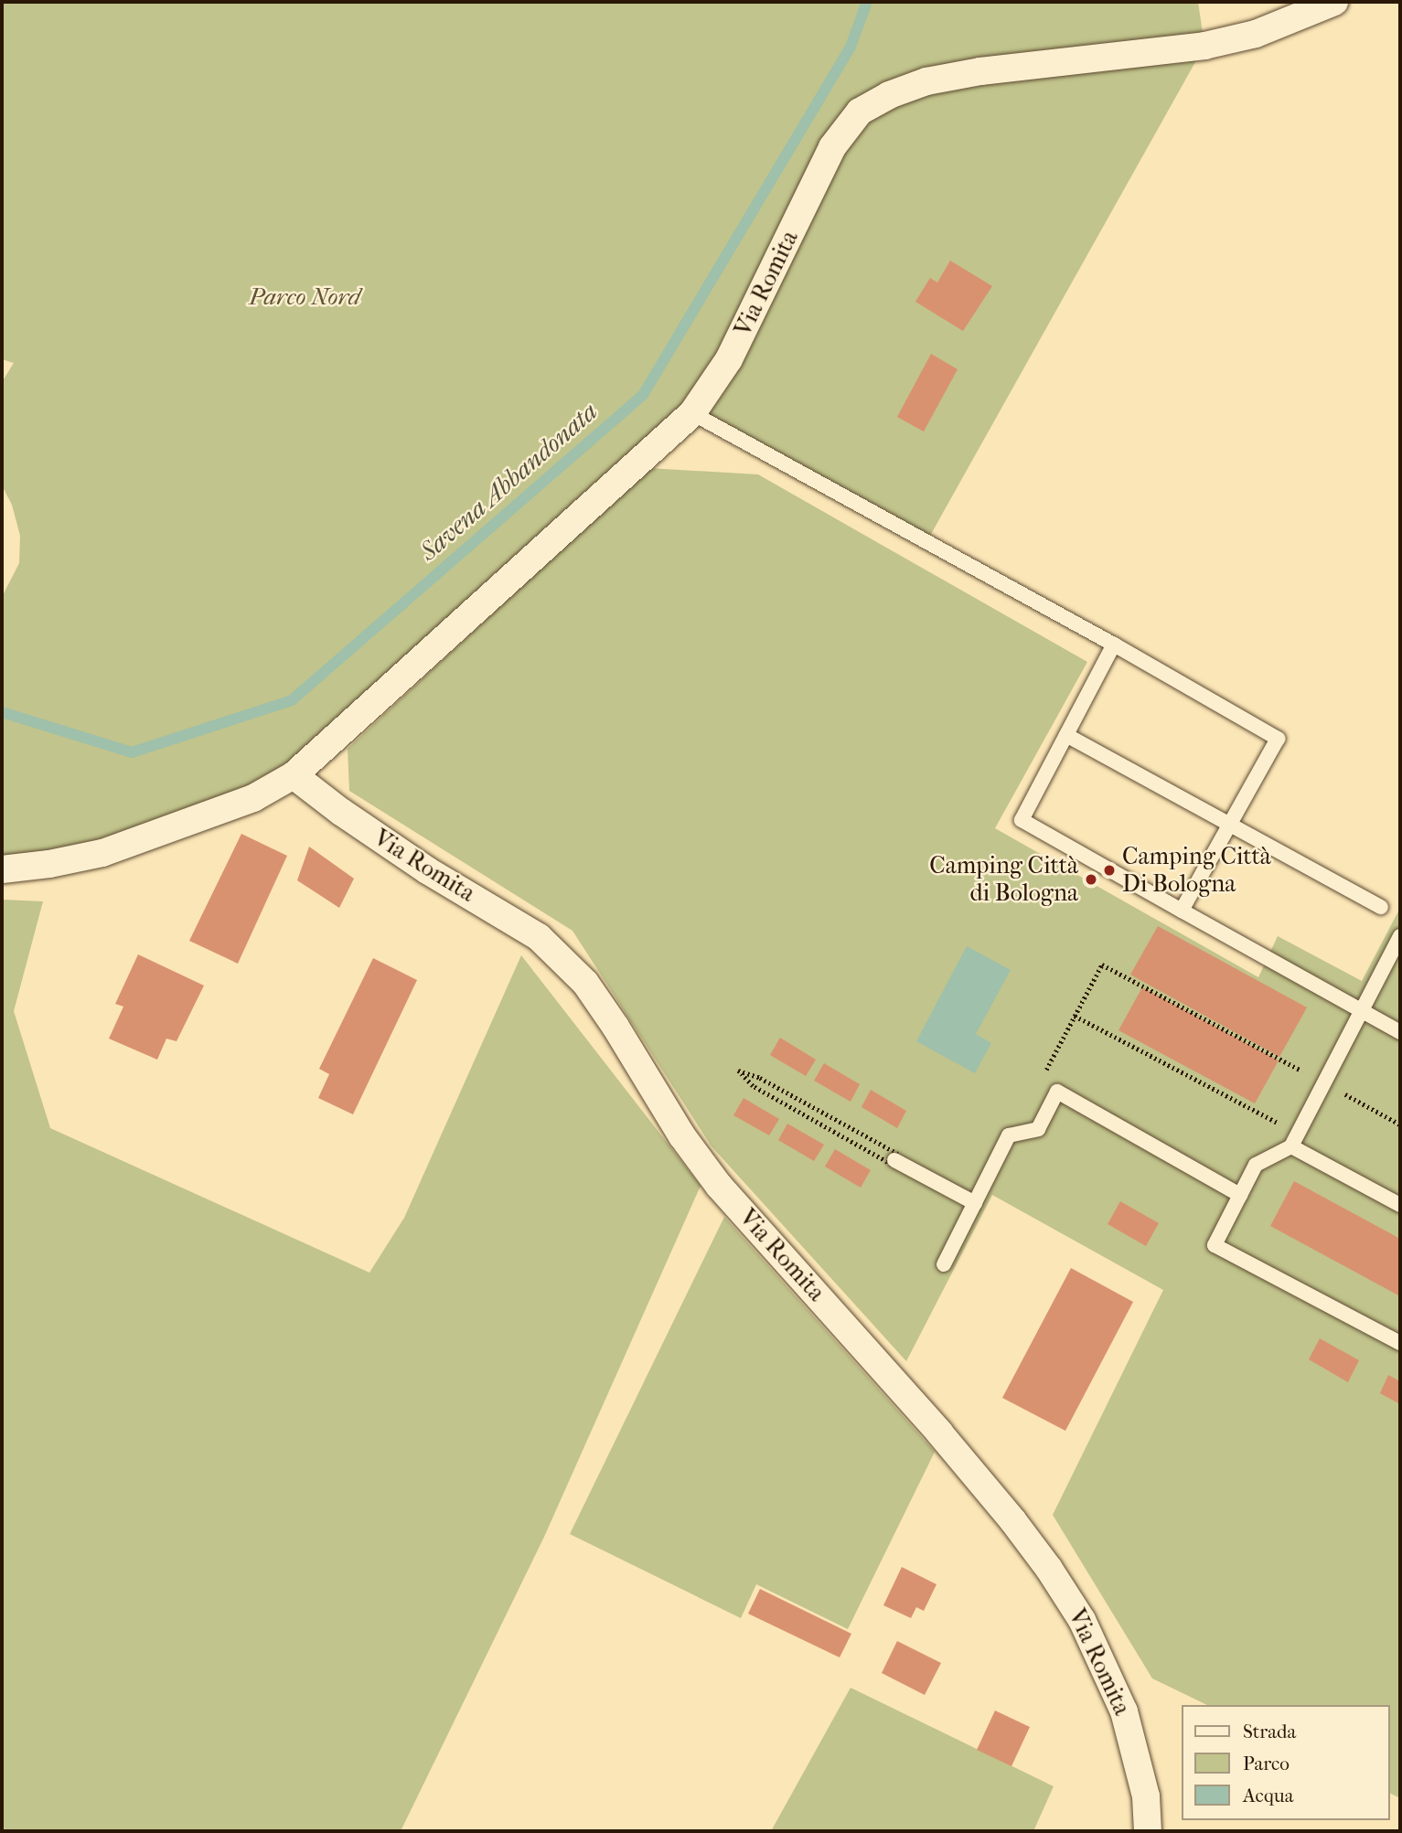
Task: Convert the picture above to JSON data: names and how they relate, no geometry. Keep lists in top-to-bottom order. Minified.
{"streets":{"street":["Via Romita"]},"water":["Savena Abbandonata"],"parks":["Parco Nord"],"places":["Camping Città Di Bologna","Camping Città di Bologna"],"legend":["Strada","Parco","Acqua"]}
